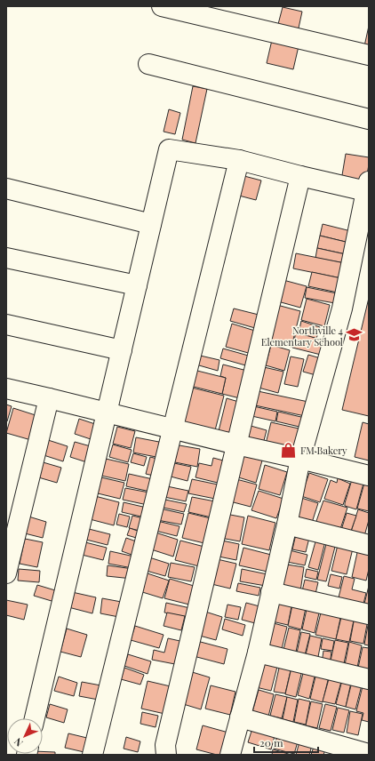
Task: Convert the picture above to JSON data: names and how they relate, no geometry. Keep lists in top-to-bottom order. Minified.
{"places":{"school or university":["Northville 4 Elementary School"],"shop":["FM Bakery"]},"scale_bar":"20 m","north":"bottom left"}
